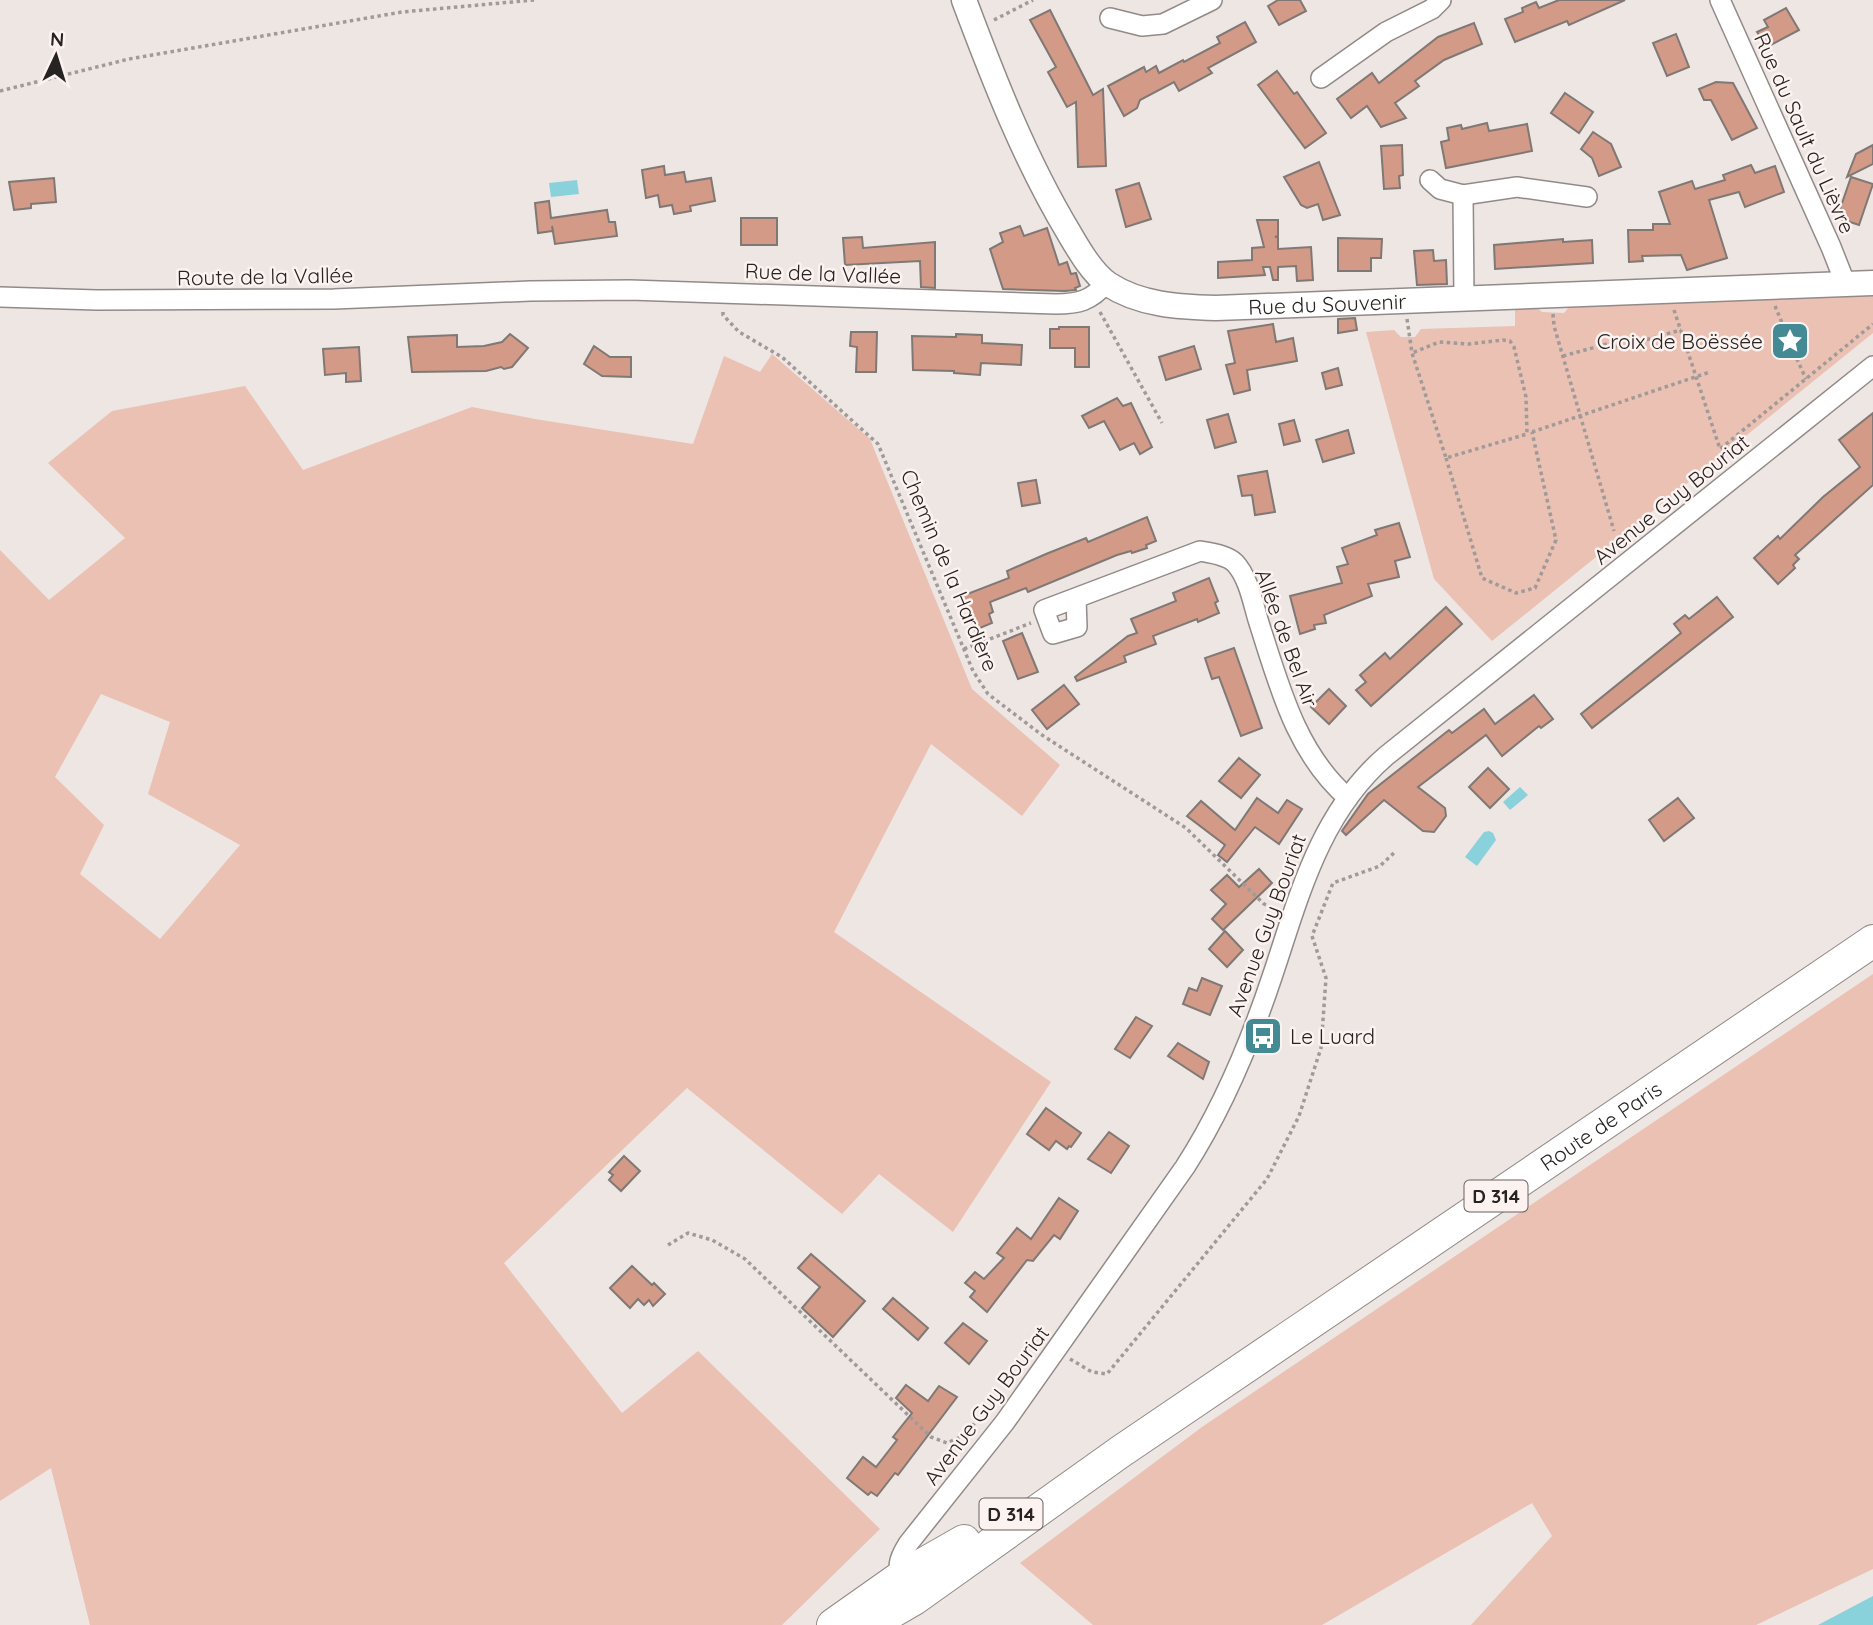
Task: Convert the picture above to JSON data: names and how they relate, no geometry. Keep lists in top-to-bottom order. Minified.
{"streets":{"main road":["Route de Paris","D 314"],"street":["Rue du Sault du Lièvre","Rue de la Vallée","Route de la Vallée","Rue du Souvenir","Avenue Guy Bouriat","Allée de Bel Air"],"path":["Chemin de la Hardière"]},"crossings":[["Rue du Sault du Lièvre","Rue du Souvenir"],["Rue de la Vallée","Route de la Vallée"],["Rue de la Vallée","Rue du Souvenir"],["Rue de la Vallée","Chemin de la Hardière"],["Avenue Guy Bouriat","Allée de Bel Air"],["Avenue Guy Bouriat","Route de Paris"]],"places":{"place":["Croix de Boëssée"],"bus stop":["Le Luard"]},"north":"top"}
